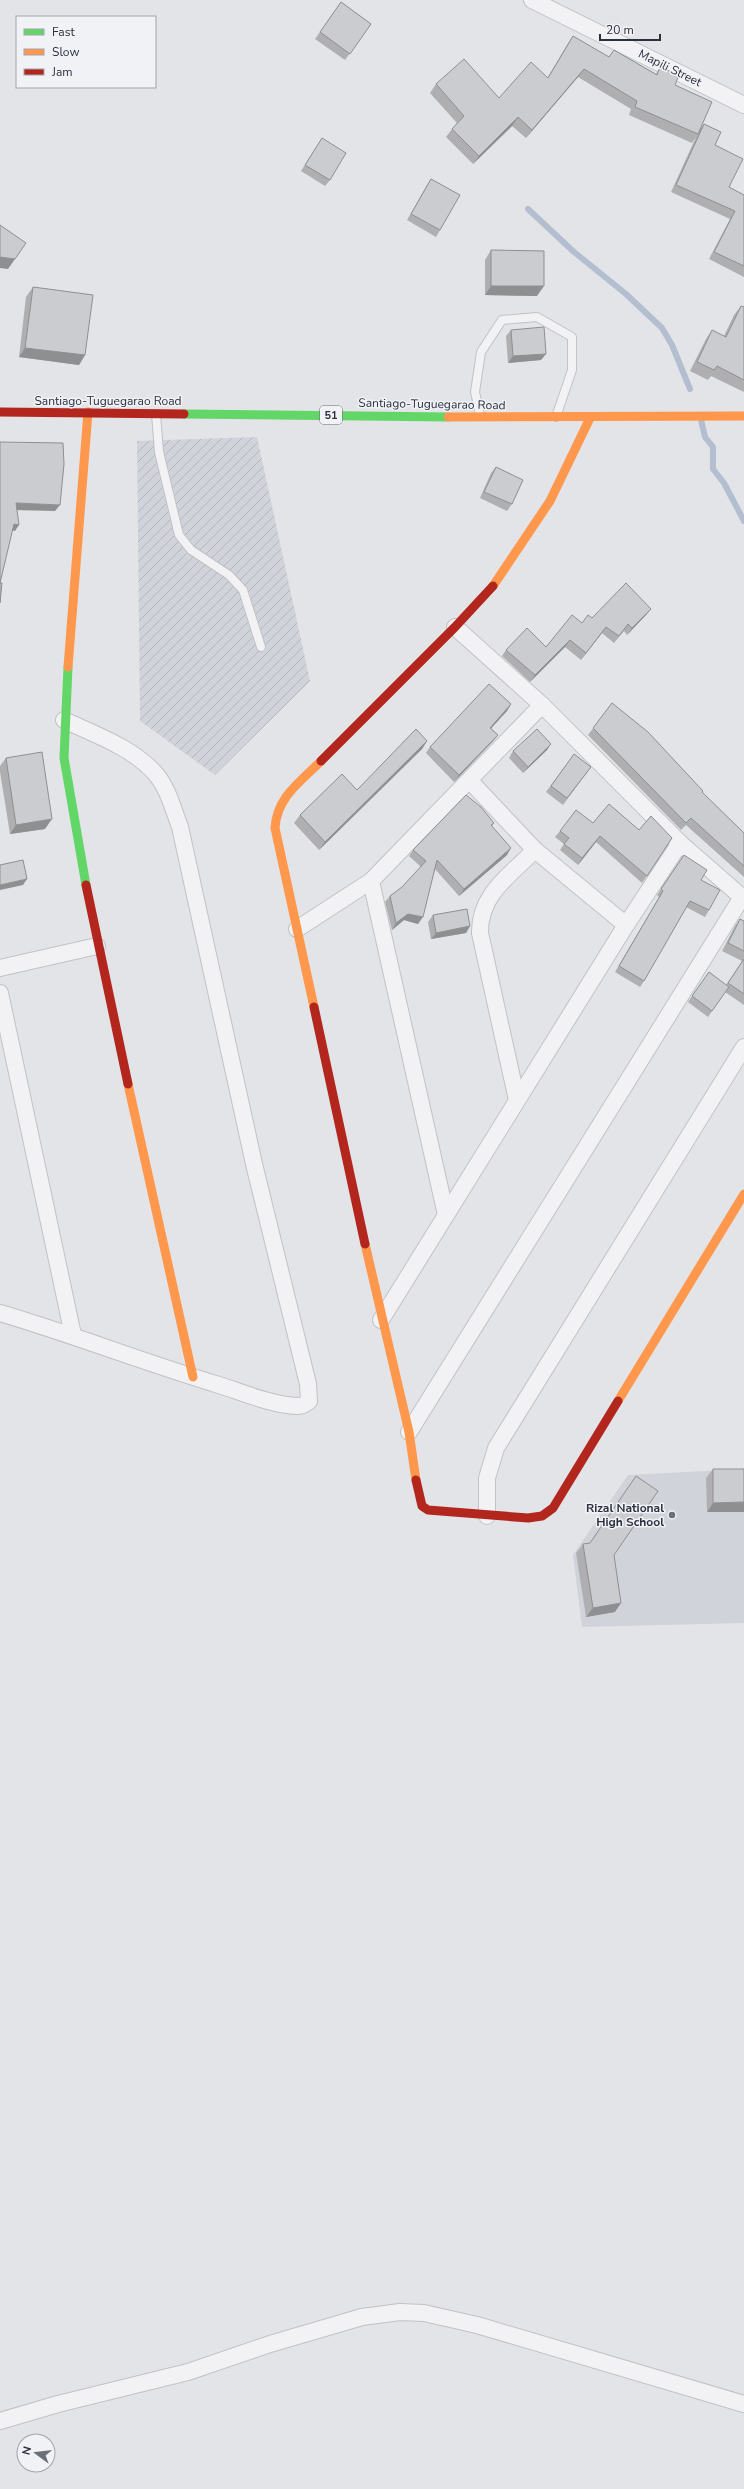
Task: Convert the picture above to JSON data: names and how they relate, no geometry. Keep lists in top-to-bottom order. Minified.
{"streets":{"main road":["Santiago-Tuguegarao Road","51"],"street":["Mapili Street"]},"places":["Rizal National High School"],"legend":["Fast","Slow","Jam"],"scale_bar":"20 m","north":"left"}
